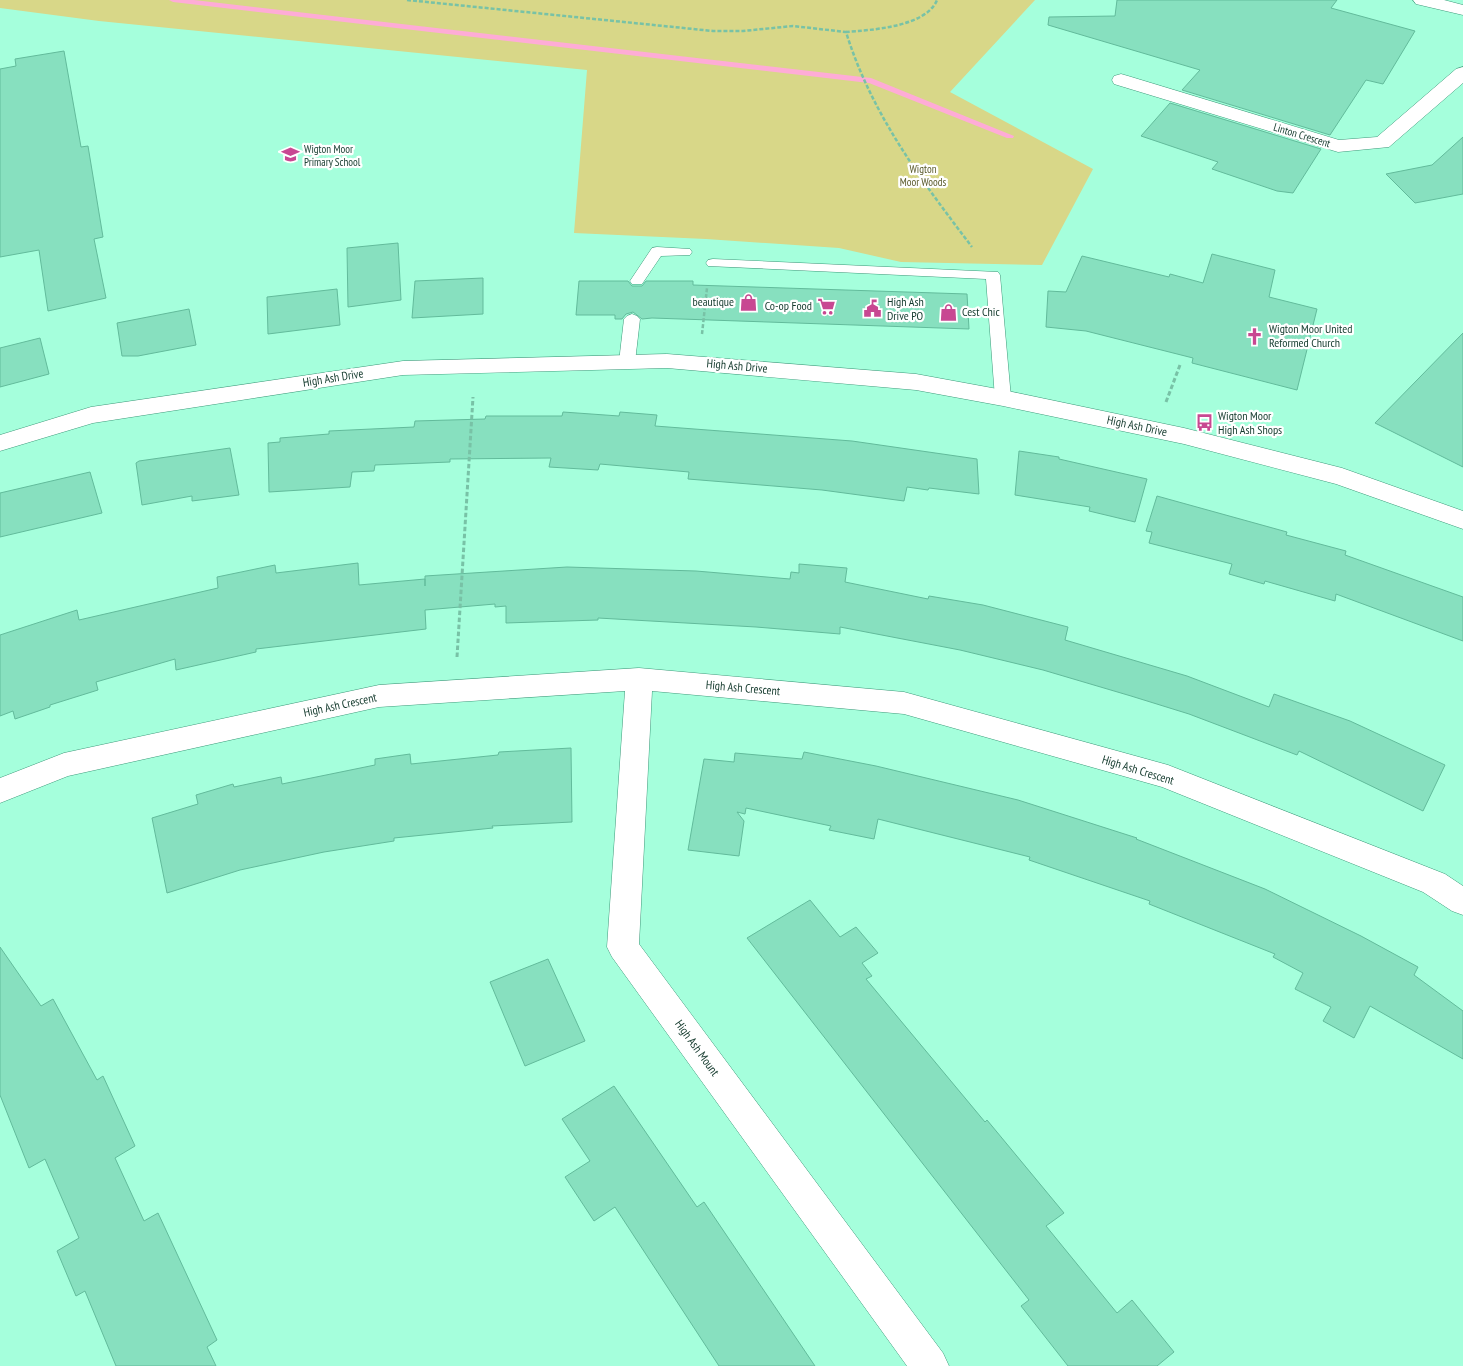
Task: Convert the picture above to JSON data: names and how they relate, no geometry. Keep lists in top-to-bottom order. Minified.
{"streets":{"street":["Linton Crescent","High Ash Drive","High Ash Crescent","High Ash Mount"]},"crossings":[["High Ash Crescent","High Ash Mount"]],"parks":["Wigton Moor Woods"],"places":{"school or university":["Wigton Moor Primary School"],"shop":["beautique","Cest Chic"],"supermarket":["Co-op Food"],"public building":["High Ash Drive PO"],"church":["Wigton Moor United Reformed Church"],"bus stop":["Wigton Moor High Ash Shops"]}}
